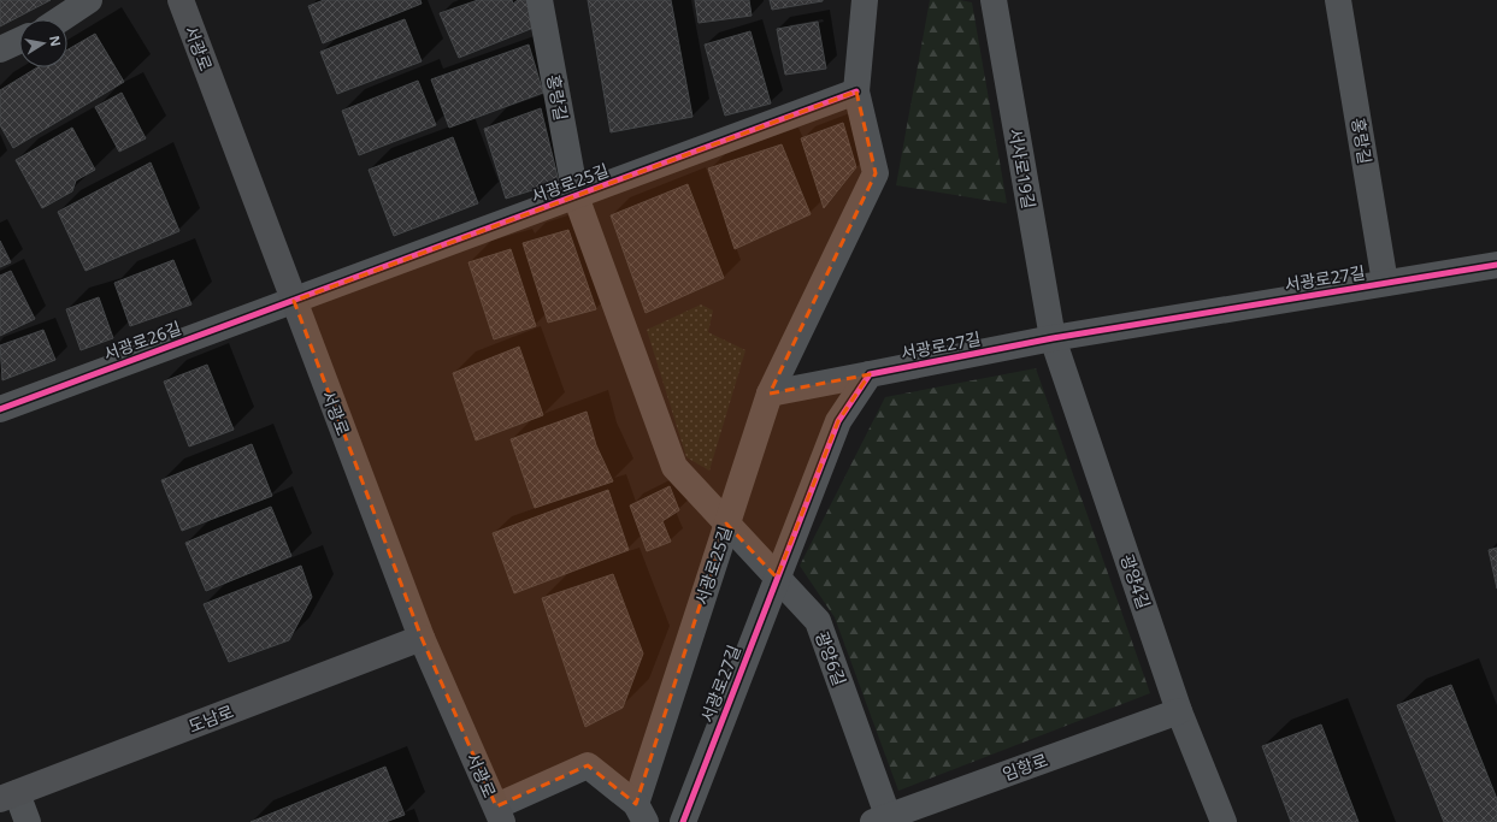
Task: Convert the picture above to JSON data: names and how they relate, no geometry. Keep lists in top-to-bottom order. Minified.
{"streets":{"main road":["서광로","도남로"],"street":["홍랑길","서사로19길","서광로25길","서광로27길","서광로26길","광양4길","광양6길","임항로"]},"crossings":[["서광로","서광로25길"],["서광로","서광로26길"],["서광로","도남로"],["홍랑길","서광로25길"],["홍랑길","서광로27길"],["홍랑길","광양6길"],["서사로19길","서광로27길"],["서사로19길","광양4길"],["서광로25길","서광로26길"],["서광로25길","광양6길"],["서광로27길","광양4길"],["서광로27길","광양6길"],["광양4길","임항로"],["광양6길","임항로"]],"north":"right"}
